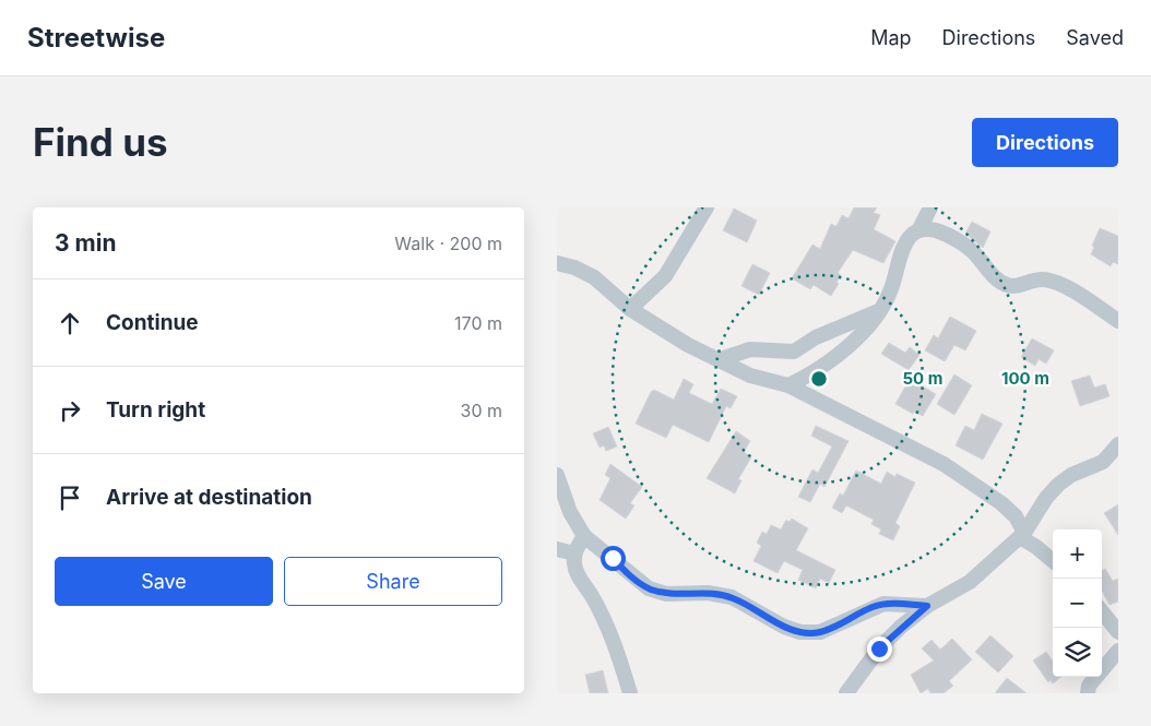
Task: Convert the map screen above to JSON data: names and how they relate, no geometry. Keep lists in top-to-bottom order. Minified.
{"page":{"header":"Streetwise","nav":["Map","Directions","Saved"],"buttons":["Directions",["Save","Share"]],"title":"Find us","heading":["3 min","Walk · 200 m"],"list":[["Continue","170 m"],["Turn right","30 m"],"Arrive at destination"],"map_buttons":["+","−"]},"rings":["50 m","100 m"]}
